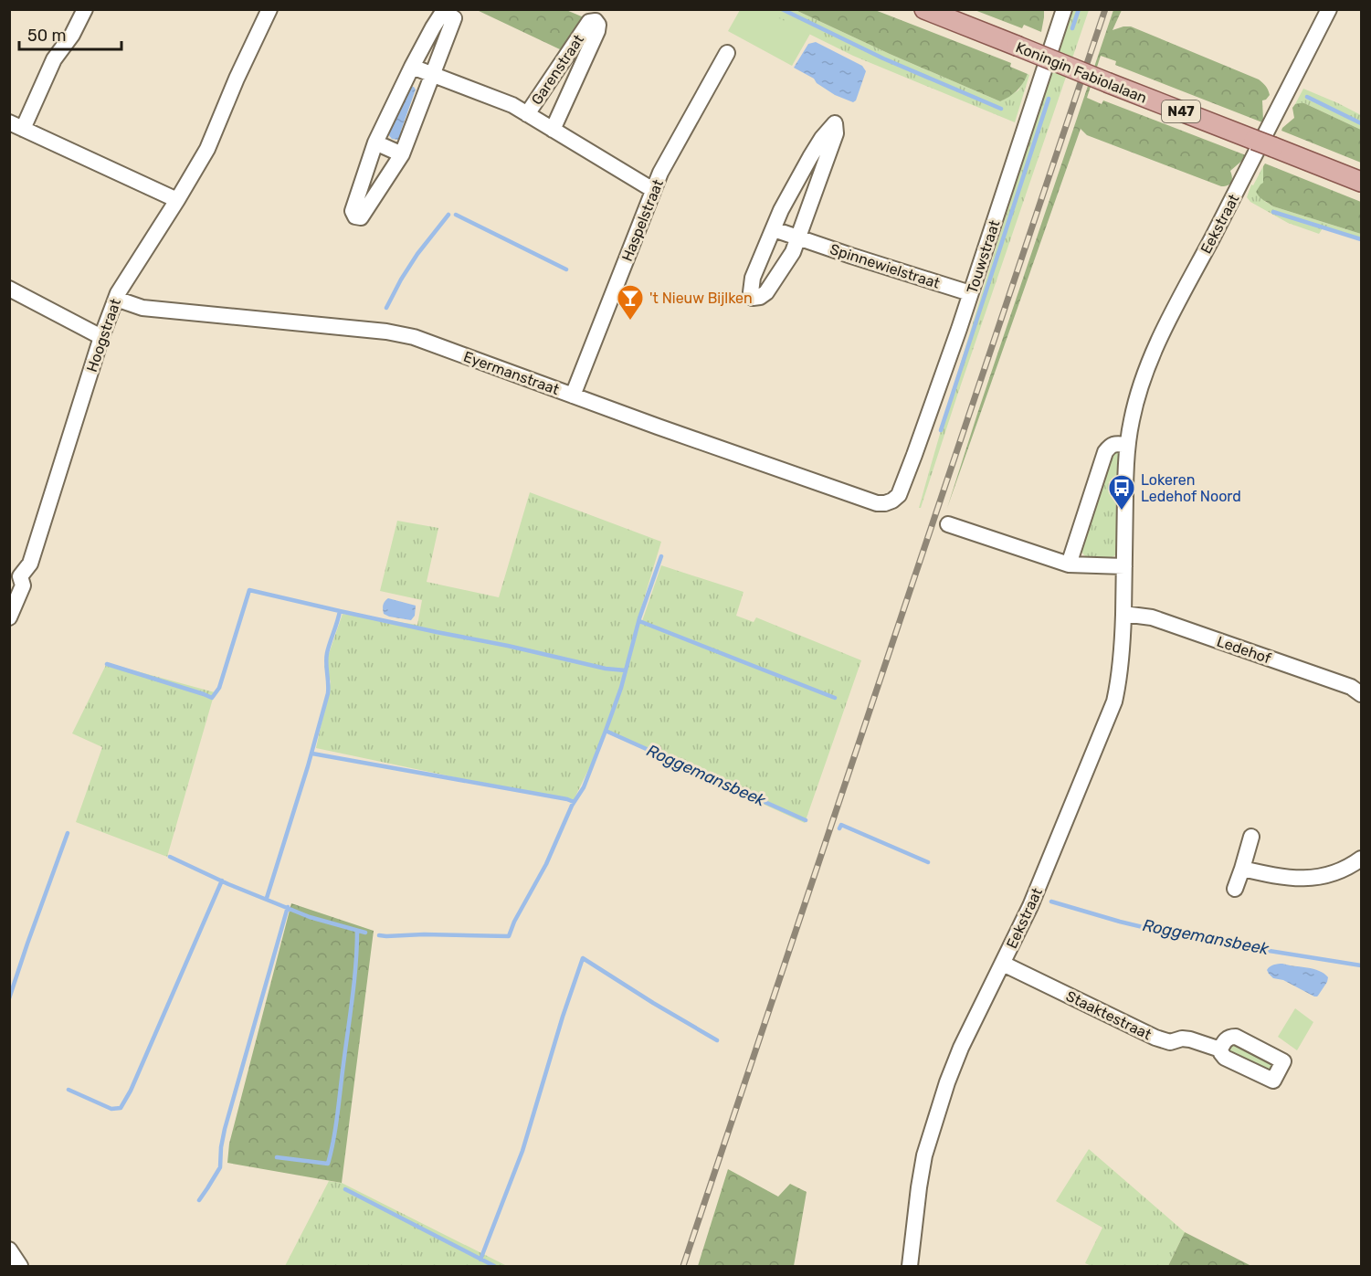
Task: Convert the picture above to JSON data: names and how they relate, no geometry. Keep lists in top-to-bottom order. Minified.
{"streets":{"main road":["Koningin Fabiolalaan","N47"],"street":["Garenstraat","Haspelstraat","Eekstraat","Touwstraat","Spinnewielstraat","Hoogstraat","Eyermanstraat","Ledehof","Staaktestraat"]},"crossings":[["Garenstraat","Haspelstraat"],["Haspelstraat","Eyermanstraat"],["Eekstraat","Ledehof"],["Eekstraat","Staaktestraat"],["Touwstraat","Spinnewielstraat"],["Touwstraat","Eyermanstraat"],["Hoogstraat","Eyermanstraat"]],"water":["Roggemansbeek"],"places":{"bar":["'t Nieuw Bijlken"],"bus stop":["Lokeren Ledehof Noord"]},"scale_bar":"50 m"}
